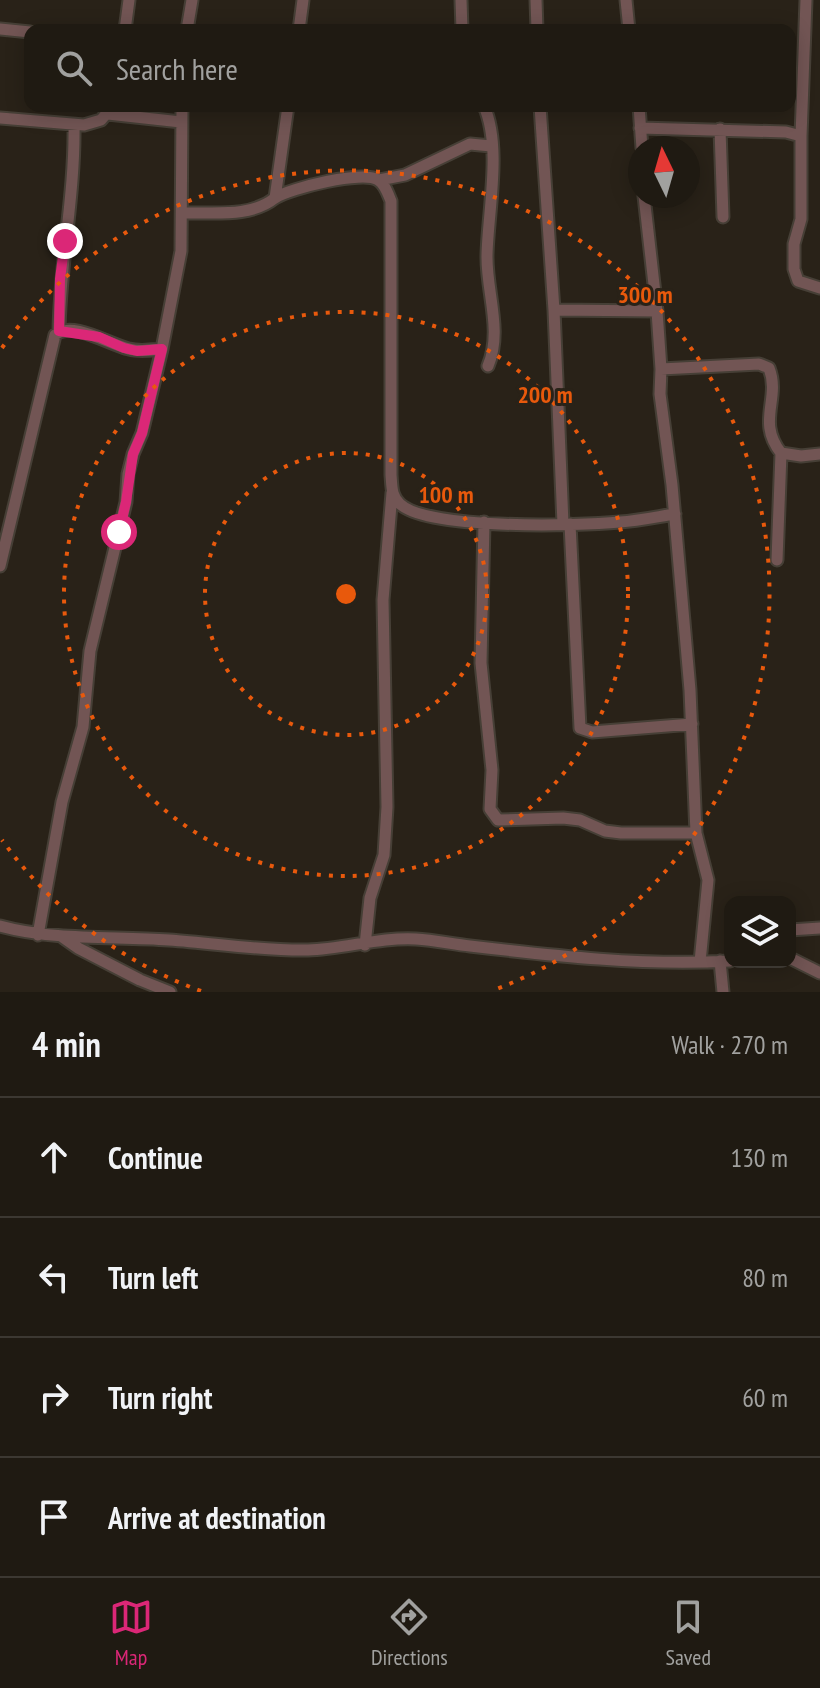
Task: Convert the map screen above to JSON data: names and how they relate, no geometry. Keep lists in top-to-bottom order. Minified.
{"north":"top","page":{"search":"Search here","heading":["4 min","Walk · 270 m"],"list":[["Continue","130 m"],["Turn left","80 m"],["Turn right","60 m"],"Arrive at destination"],"nav":["Map","Directions","Saved"]},"rings":["300 m","200 m","100 m"]}
